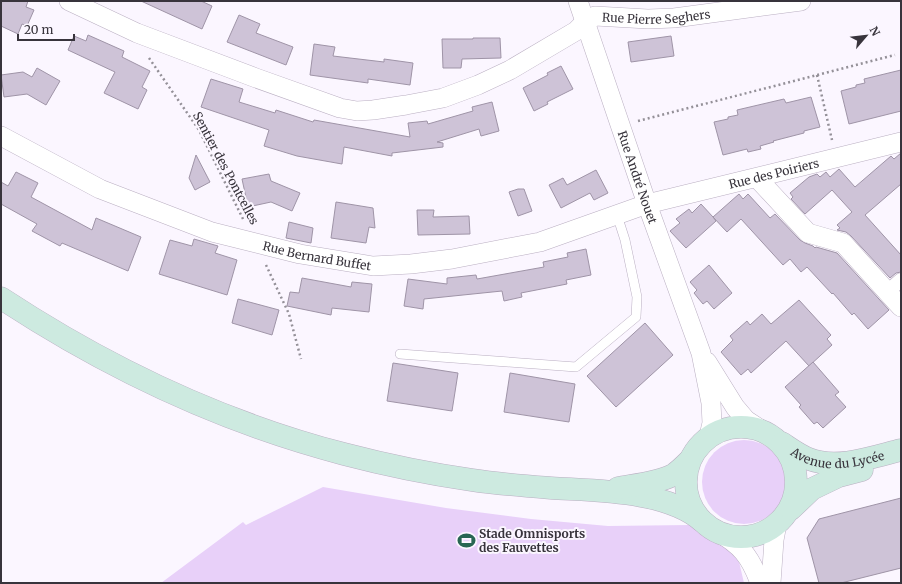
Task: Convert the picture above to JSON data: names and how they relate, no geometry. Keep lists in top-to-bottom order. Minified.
{"streets":{"main road":["Avenue du Lycée"],"street":["Rue Pierre Seghers","Rue des Poiriers","Rue André Nouet","Rue Bernard Buffet"],"path":["Sentier des Pontcelles"]},"crossings":[["Rue Pierre Seghers","Rue André Nouet"],["Sentier des Pontcelles","Rue Bernard Buffet"],["Rue des Poiriers","Rue André Nouet"],["Rue des Poiriers","Rue Bernard Buffet"],["Rue André Nouet","Rue Bernard Buffet"],["Rue André Nouet","Avenue du Lycée"]],"places":{"sports":["Stade Omnisports des Fauvettes"]},"scale_bar":"20 m","north":"top right"}
